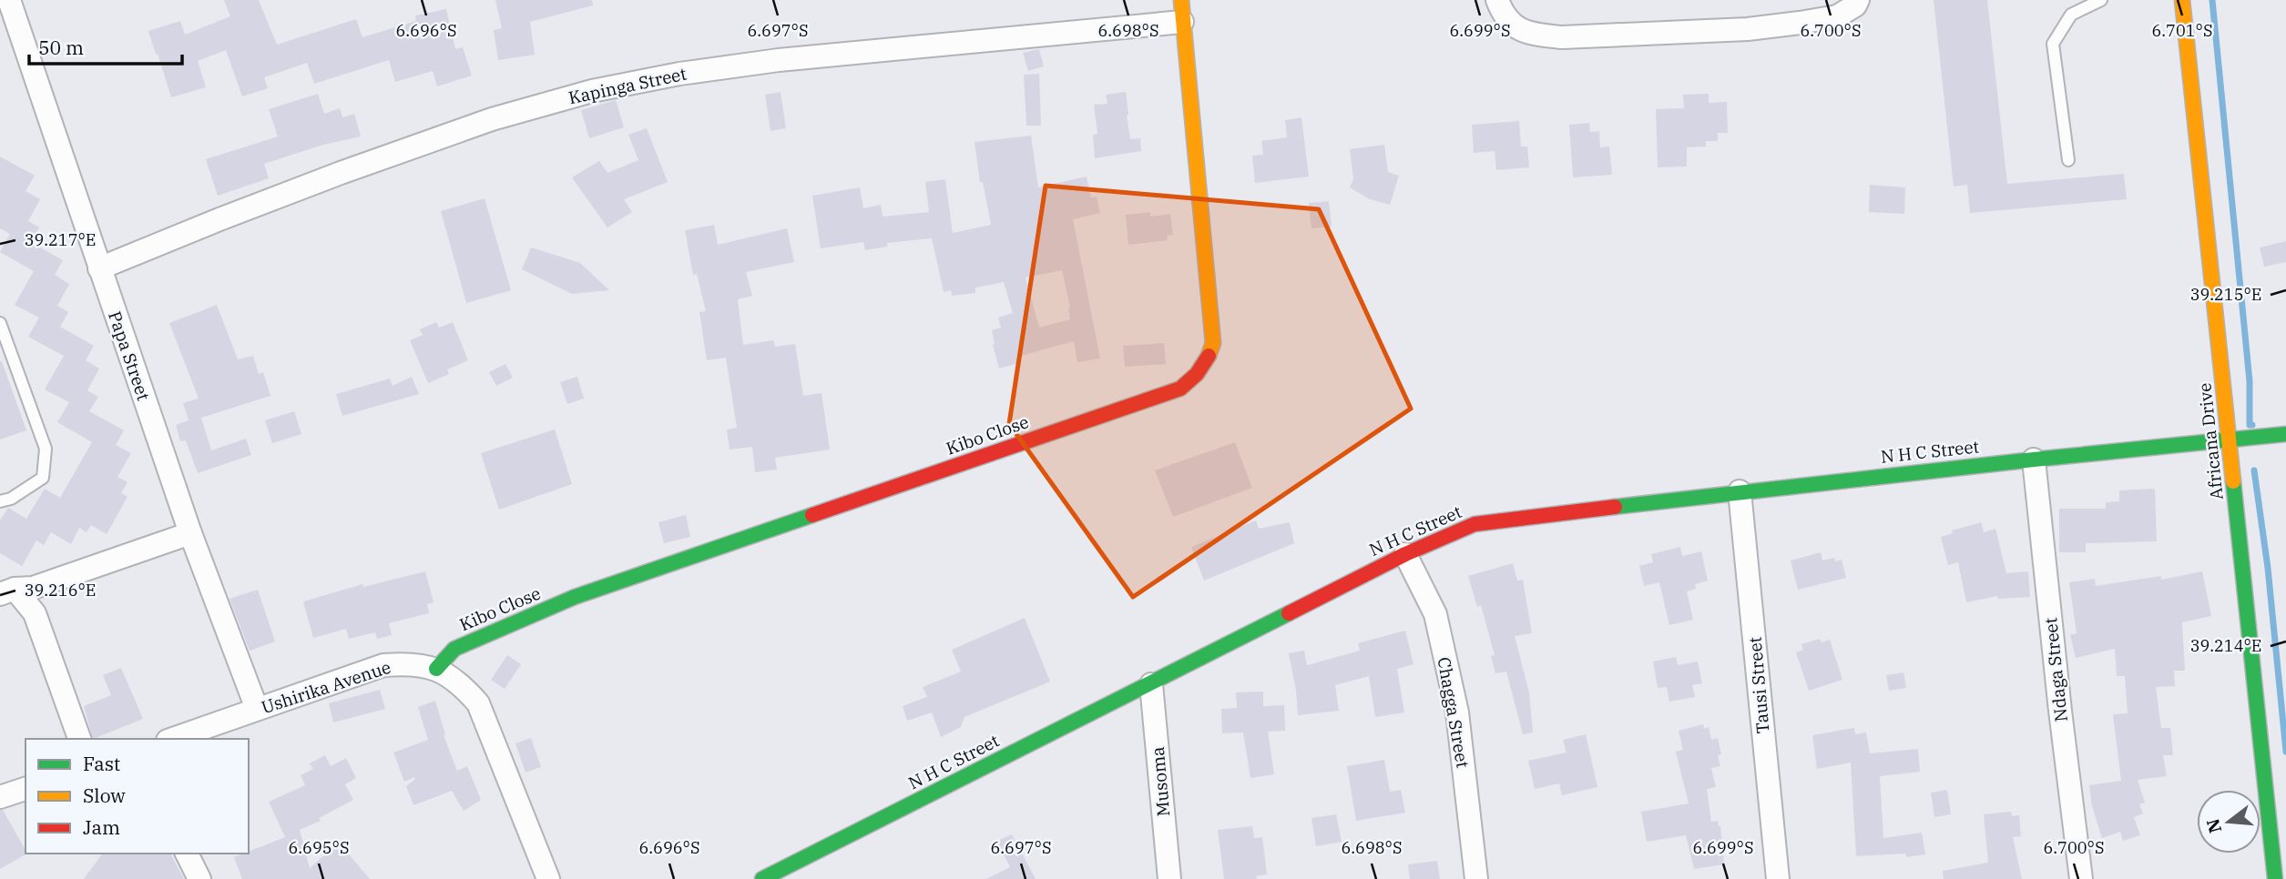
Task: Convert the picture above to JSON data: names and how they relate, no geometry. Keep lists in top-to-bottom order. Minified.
{"streets":{"street":["Kapinga Street","Papa Street","Kibo Close","Africana Drive","N H C Street","Ndaga Street","Tausi Street","Ushirika Avenue","Chagga Street","Musoma"]},"crossings":[["Kapinga Street","Papa Street"],["Kapinga Street","Kibo Close"],["Papa Street","Ushirika Avenue"],["Kibo Close","Ushirika Avenue"],["Africana Drive","N H C Street"],["N H C Street","Ndaga Street"],["N H C Street","Tausi Street"],["N H C Street","Chagga Street"],["N H C Street","Musoma"]],"legend":["Fast","Slow","Jam"],"scale_bar":"50 m","north":"left","coordinates":["6.696°S","6.697°S","6.698°S","6.699°S","6.700°S","6.701°S","39.217°E","39.215°E","39.216°E","39.214°E","6.695°S"]}
